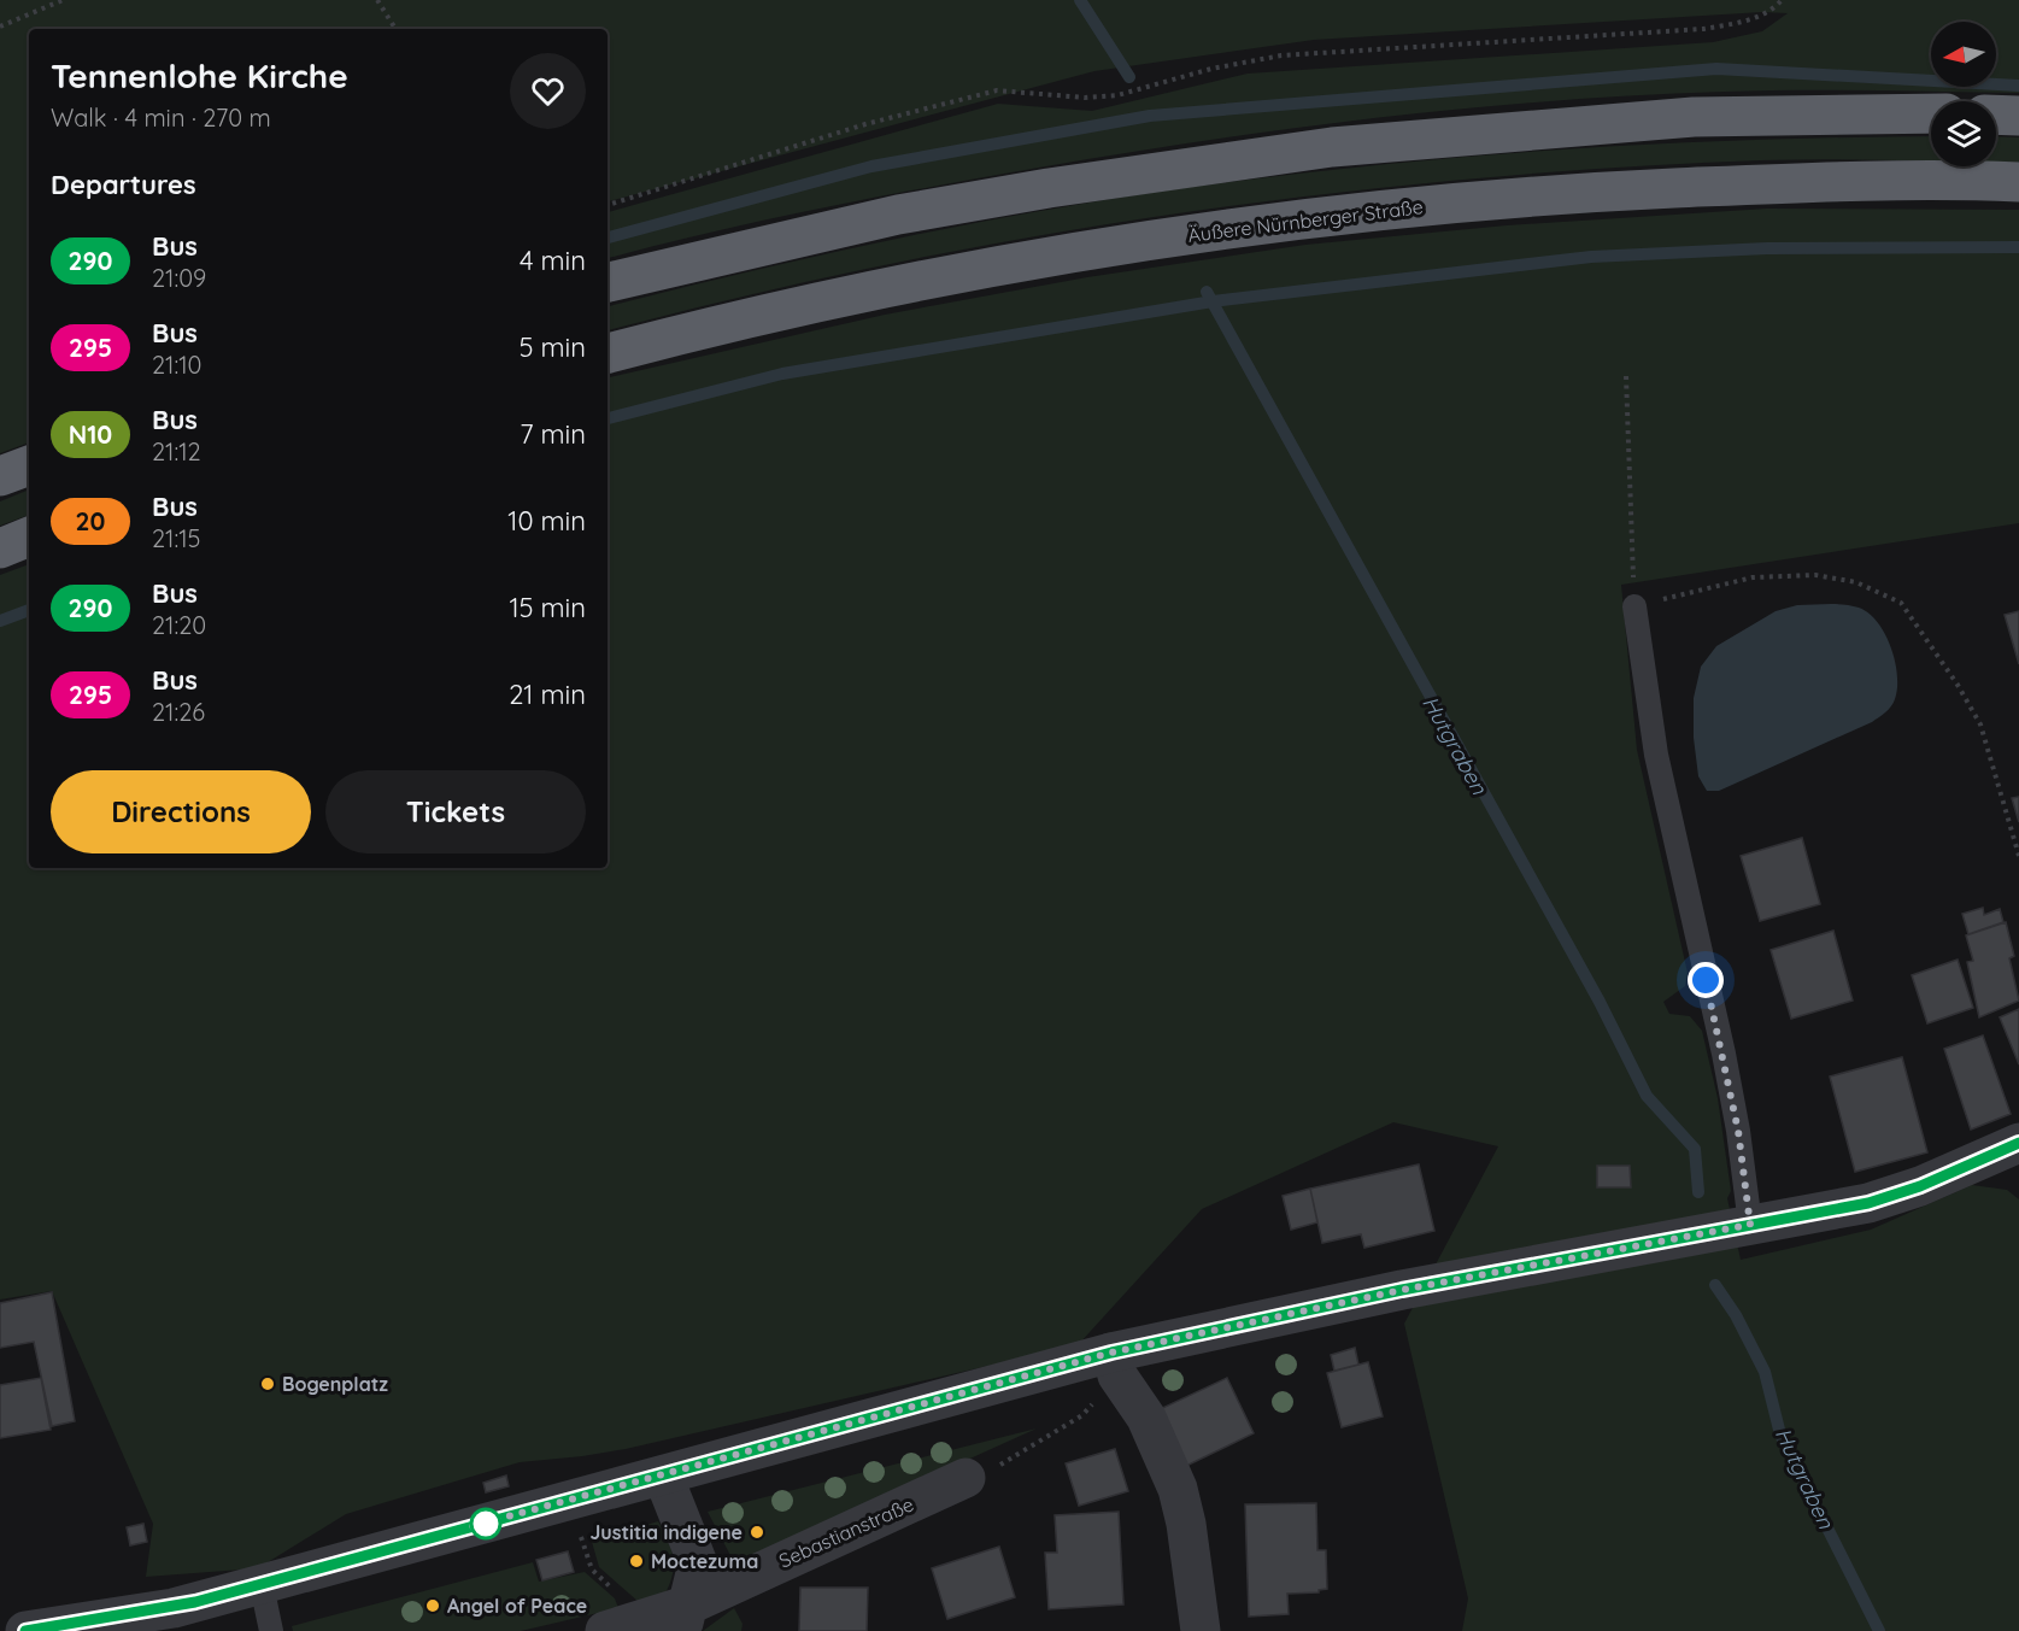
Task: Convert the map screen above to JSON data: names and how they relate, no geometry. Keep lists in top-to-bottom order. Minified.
{"streets":{"highway":["Äußere Nürnberger Straße"],"street":["Sebastianstraße"]},"water":["Hutgraben"],"places":["Bogenplatz","Justitia indigene","Moctezuma","Angel of Peace"],"lines":["bus line 290"],"north":"left","page":{"heading":[["Tennenlohe Kirche","Walk · 4 min · 270 m"],"Departures"],"list":[{"mark":"290","name":"Bus","note":"21:09","value":"4 min"},{"mark":"295","name":"Bus","note":"21:10","value":"5 min"},{"mark":"N10","name":"Bus","note":"21:12","value":"7 min"},{"mark":"20","name":"Bus","note":"21:15","value":"10 min"},{"mark":"290","name":"Bus","note":"21:20","value":"15 min"},{"mark":"295","name":"Bus","note":"21:26","value":"21 min"}],"buttons":["Directions","Tickets"]}}
